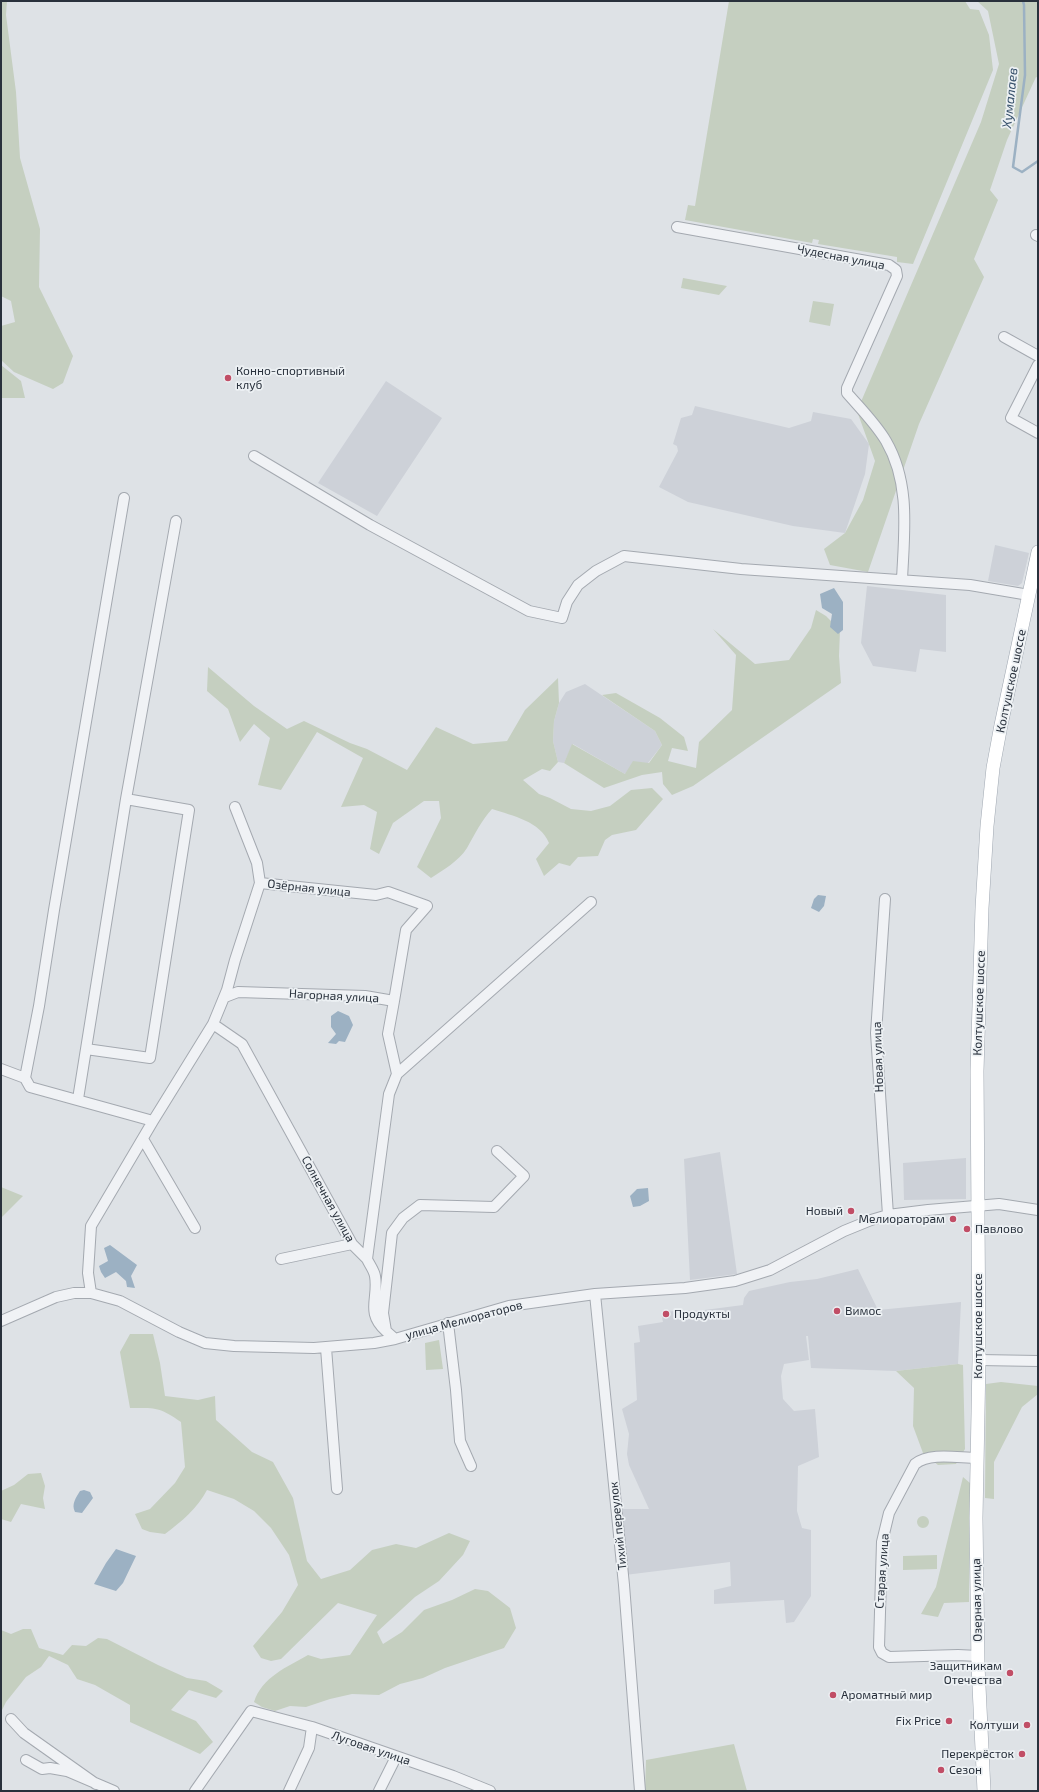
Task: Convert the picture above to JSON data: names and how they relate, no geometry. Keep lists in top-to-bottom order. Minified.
{"streets":{"main road":["Колтушское шоссе","Озерная улица"],"street":["Чудесная улица","Озёрная улица","Нагорная улица","Новая улица","Солнечная улица","улица Мелиораторов","Тихий переулок","Старая улица","Луговая улица"]},"crossings":[["Колтушское шоссе","улица Мелиораторов"],["Колтушское шоссе","Старая улица"],["Колтушское шоссе","Озерная улица"],["Озёрная улица","Нагорная улица"],["Озёрная улица","Солнечная улица"],["Озёрная улица","улица Мелиораторов"],["Нагорная улица","Солнечная улица"],["Новая улица","улица Мелиораторов"],["улица Мелиораторов","Тихий переулок"],["Старая улица","Озерная улица"]],"water":["Хумалаев"],"places":["Конно-спортивный клуб","Новый","Мелиораторам","Павлово","Вимос","Продукты","Защитникам Отечества","Ароматный мир","Fix Price","Колтуши","Перекрёсток","Сезон"]}
